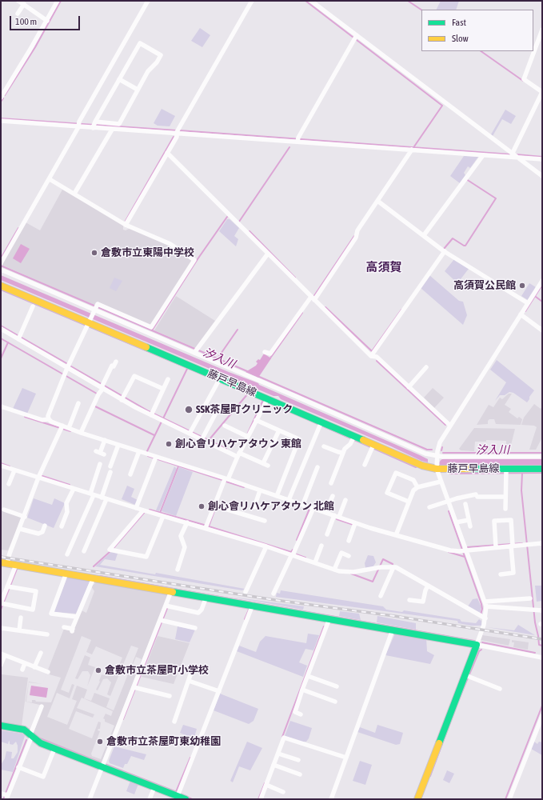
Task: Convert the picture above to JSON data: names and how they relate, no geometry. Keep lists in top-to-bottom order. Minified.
{"streets":{"street":["藤戸早島線"]},"districts":["高須賀"],"water":["汐入川"],"places":["倉敷市立東陽中学校","高須賀公民館","SSK茶屋町クリニック","創心會リハケアタウン 東館","創心會リハケアタウン 北館","倉敷市立茶屋町小学校","倉敷市立茶屋町東幼稚園"],"legend":["Fast","Slow"],"scale_bar":"100 m"}
